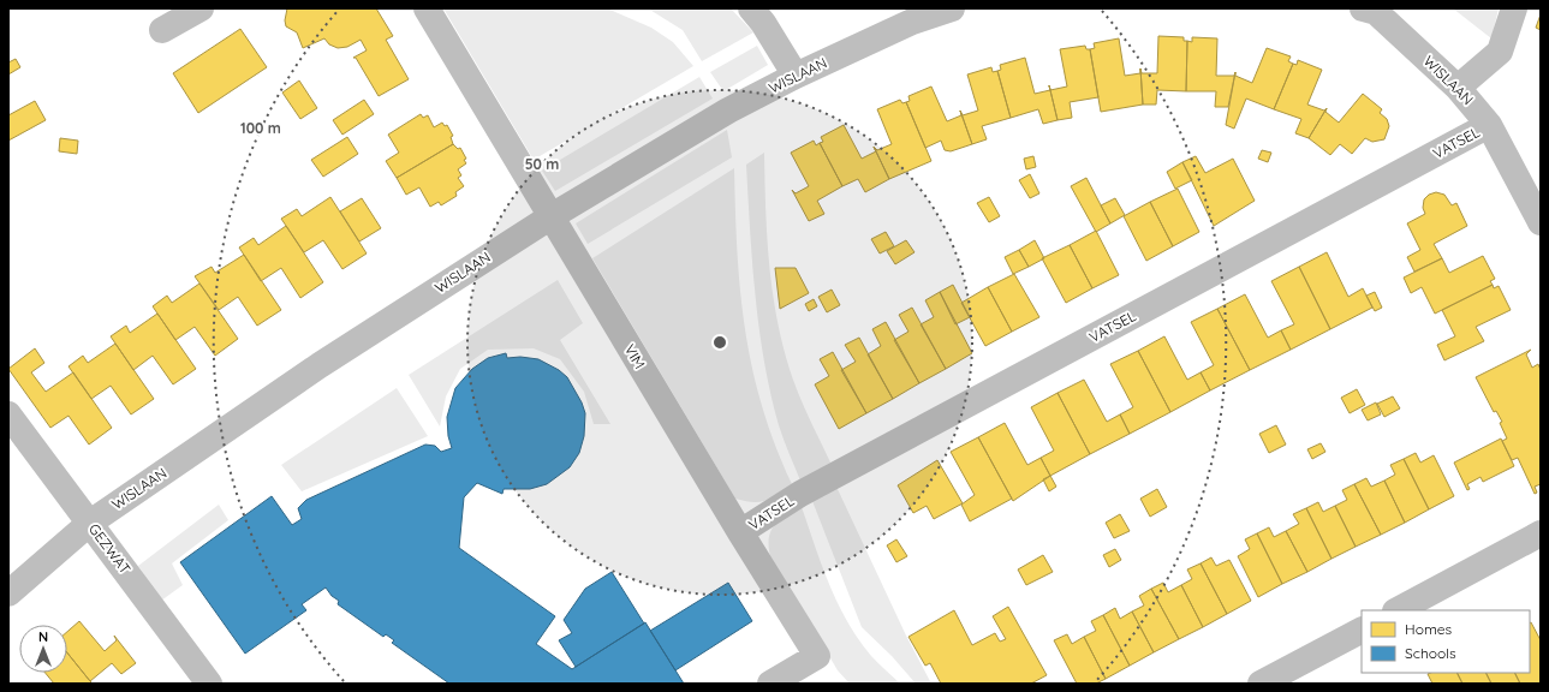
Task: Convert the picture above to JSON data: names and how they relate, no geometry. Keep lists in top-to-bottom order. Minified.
{"streets":{"street":["WISLAAN","VATSEL","VIM","GEZWAT"]},"crossings":[["WISLAAN","VATSEL"],["WISLAAN","VIM"],["WISLAAN","GEZWAT"],["VATSEL","VIM"]],"legend":["Homes","Schools"],"north":"top","rings":["100 m","50 m"]}
